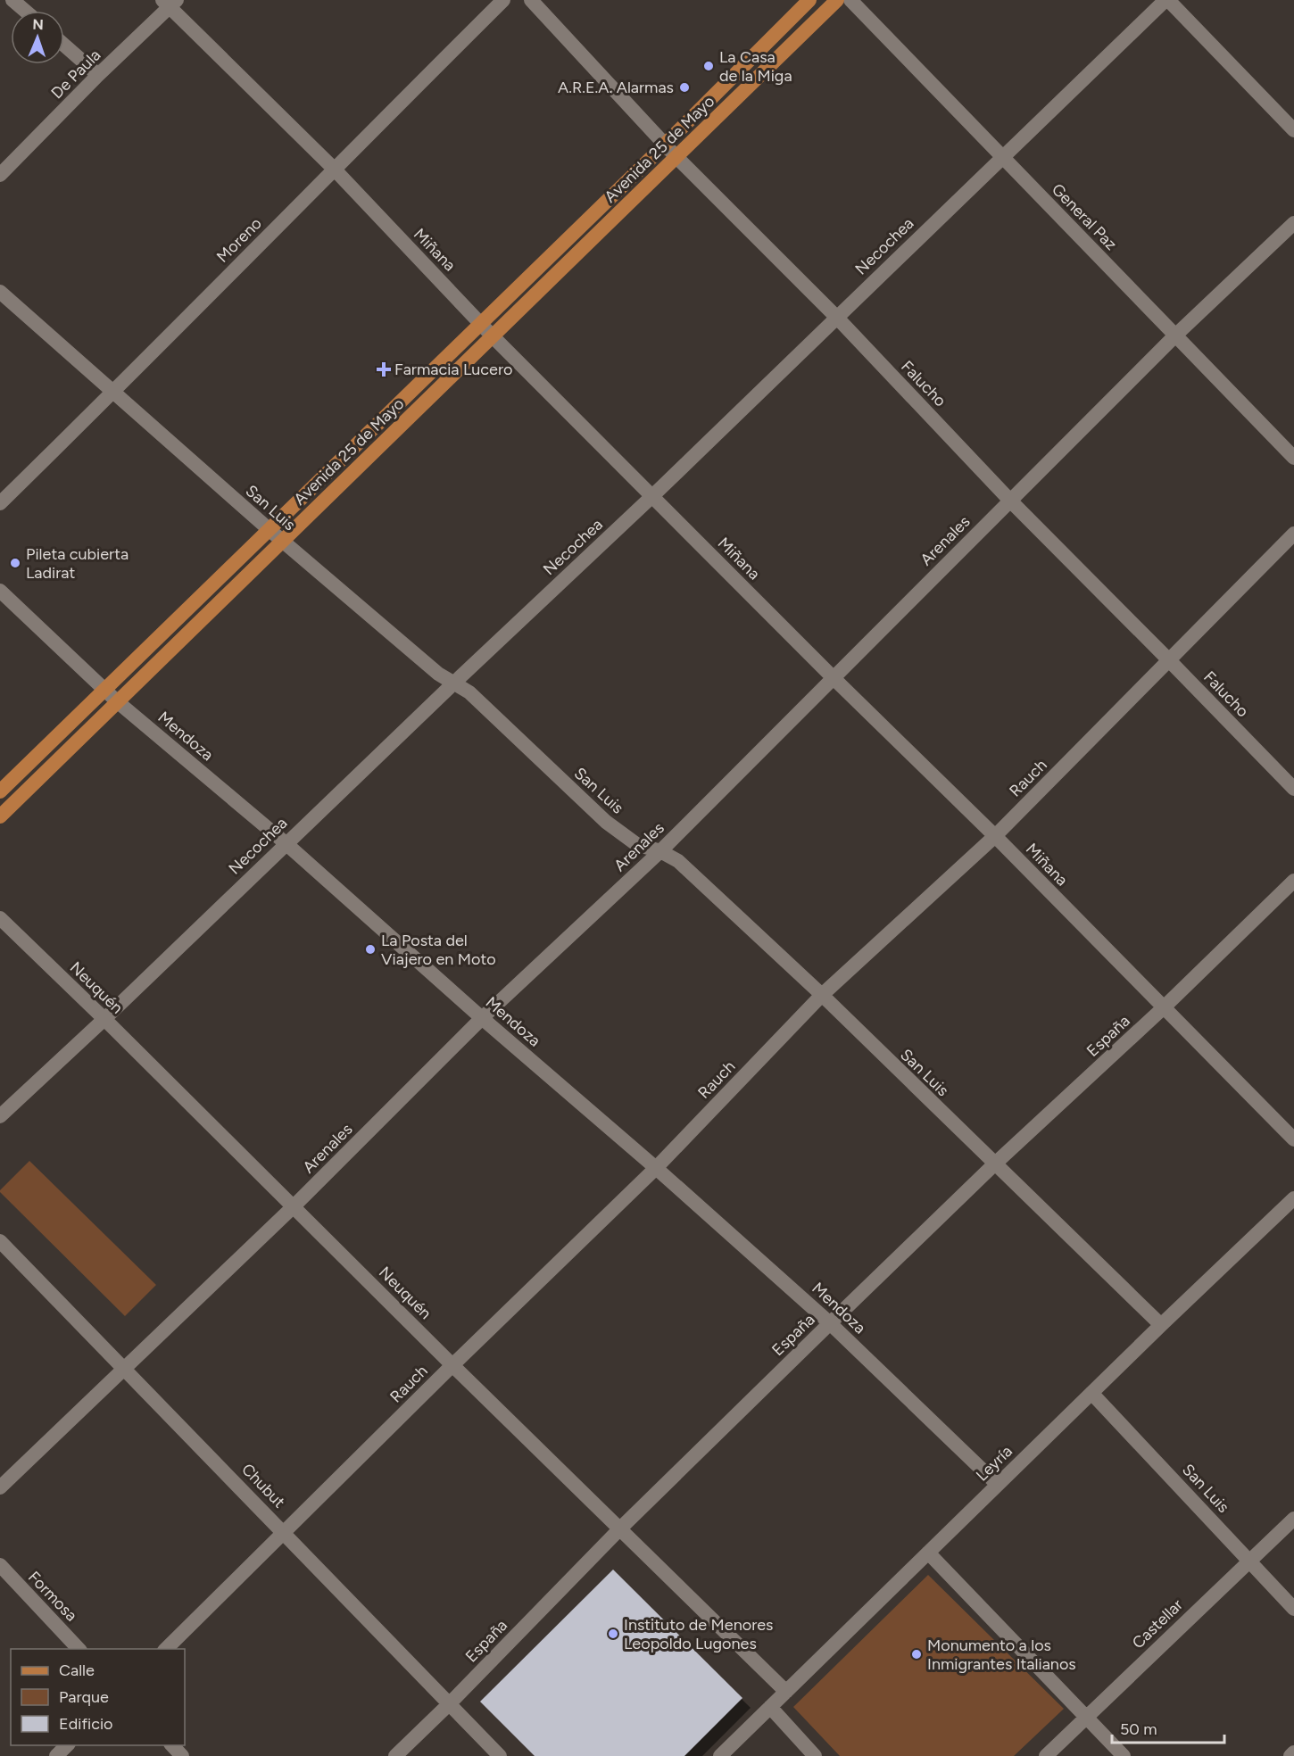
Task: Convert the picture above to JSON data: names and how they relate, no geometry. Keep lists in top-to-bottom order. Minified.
{"streets":{"main road":["Avenida 25 de Mayo"],"street":["De Paula","General Paz","Moreno","Necochea","Miñana","Falucho","San Luis","Arenales","Mendoza","Rauch","Neuquén","España","Leyría","Chubut","Formosa","Castellar"]},"crossings":[["De Paula","Miñana"],["Avenida 25 de Mayo","Miñana"],["Avenida 25 de Mayo","Falucho"],["Avenida 25 de Mayo","San Luis"],["Avenida 25 de Mayo","Mendoza"],["General Paz","Necochea"],["General Paz","Arenales"],["Moreno","Miñana"],["Moreno","San Luis"],["Necochea","Miñana"],["Necochea","Falucho"],["Necochea","San Luis"],["Necochea","Mendoza"],["Necochea","Neuquén"],["Miñana","Arenales"],["Miñana","Rauch"],["Miñana","España"],["Falucho","Arenales"],["Falucho","Rauch"],["San Luis","Arenales"],["San Luis","Rauch"],["San Luis","España"],["San Luis","Leyría"],["San Luis","Castellar"],["Arenales","Mendoza"],["Arenales","Neuquén"],["Arenales","Chubut"],["Mendoza","Rauch"],["Mendoza","España"],["Mendoza","Leyría"],["Rauch","Neuquén"],["Rauch","Chubut"],["Neuquén","España"],["Neuquén","Leyría"],["España","Chubut"]],"places":{"other":["La Casa de la Miga","A.R.E.A. Alarmas","Pileta cubierta Ladirat","La Posta del Viajero en Moto","Instituto de Menores Leopoldo Lugones","Monumento a los Inmigrantes Italianos"],"health":["Farmacia Lucero"]},"legend":["Calle","Parque","Edificio"],"scale_bar":"50 m","north":"top"}
